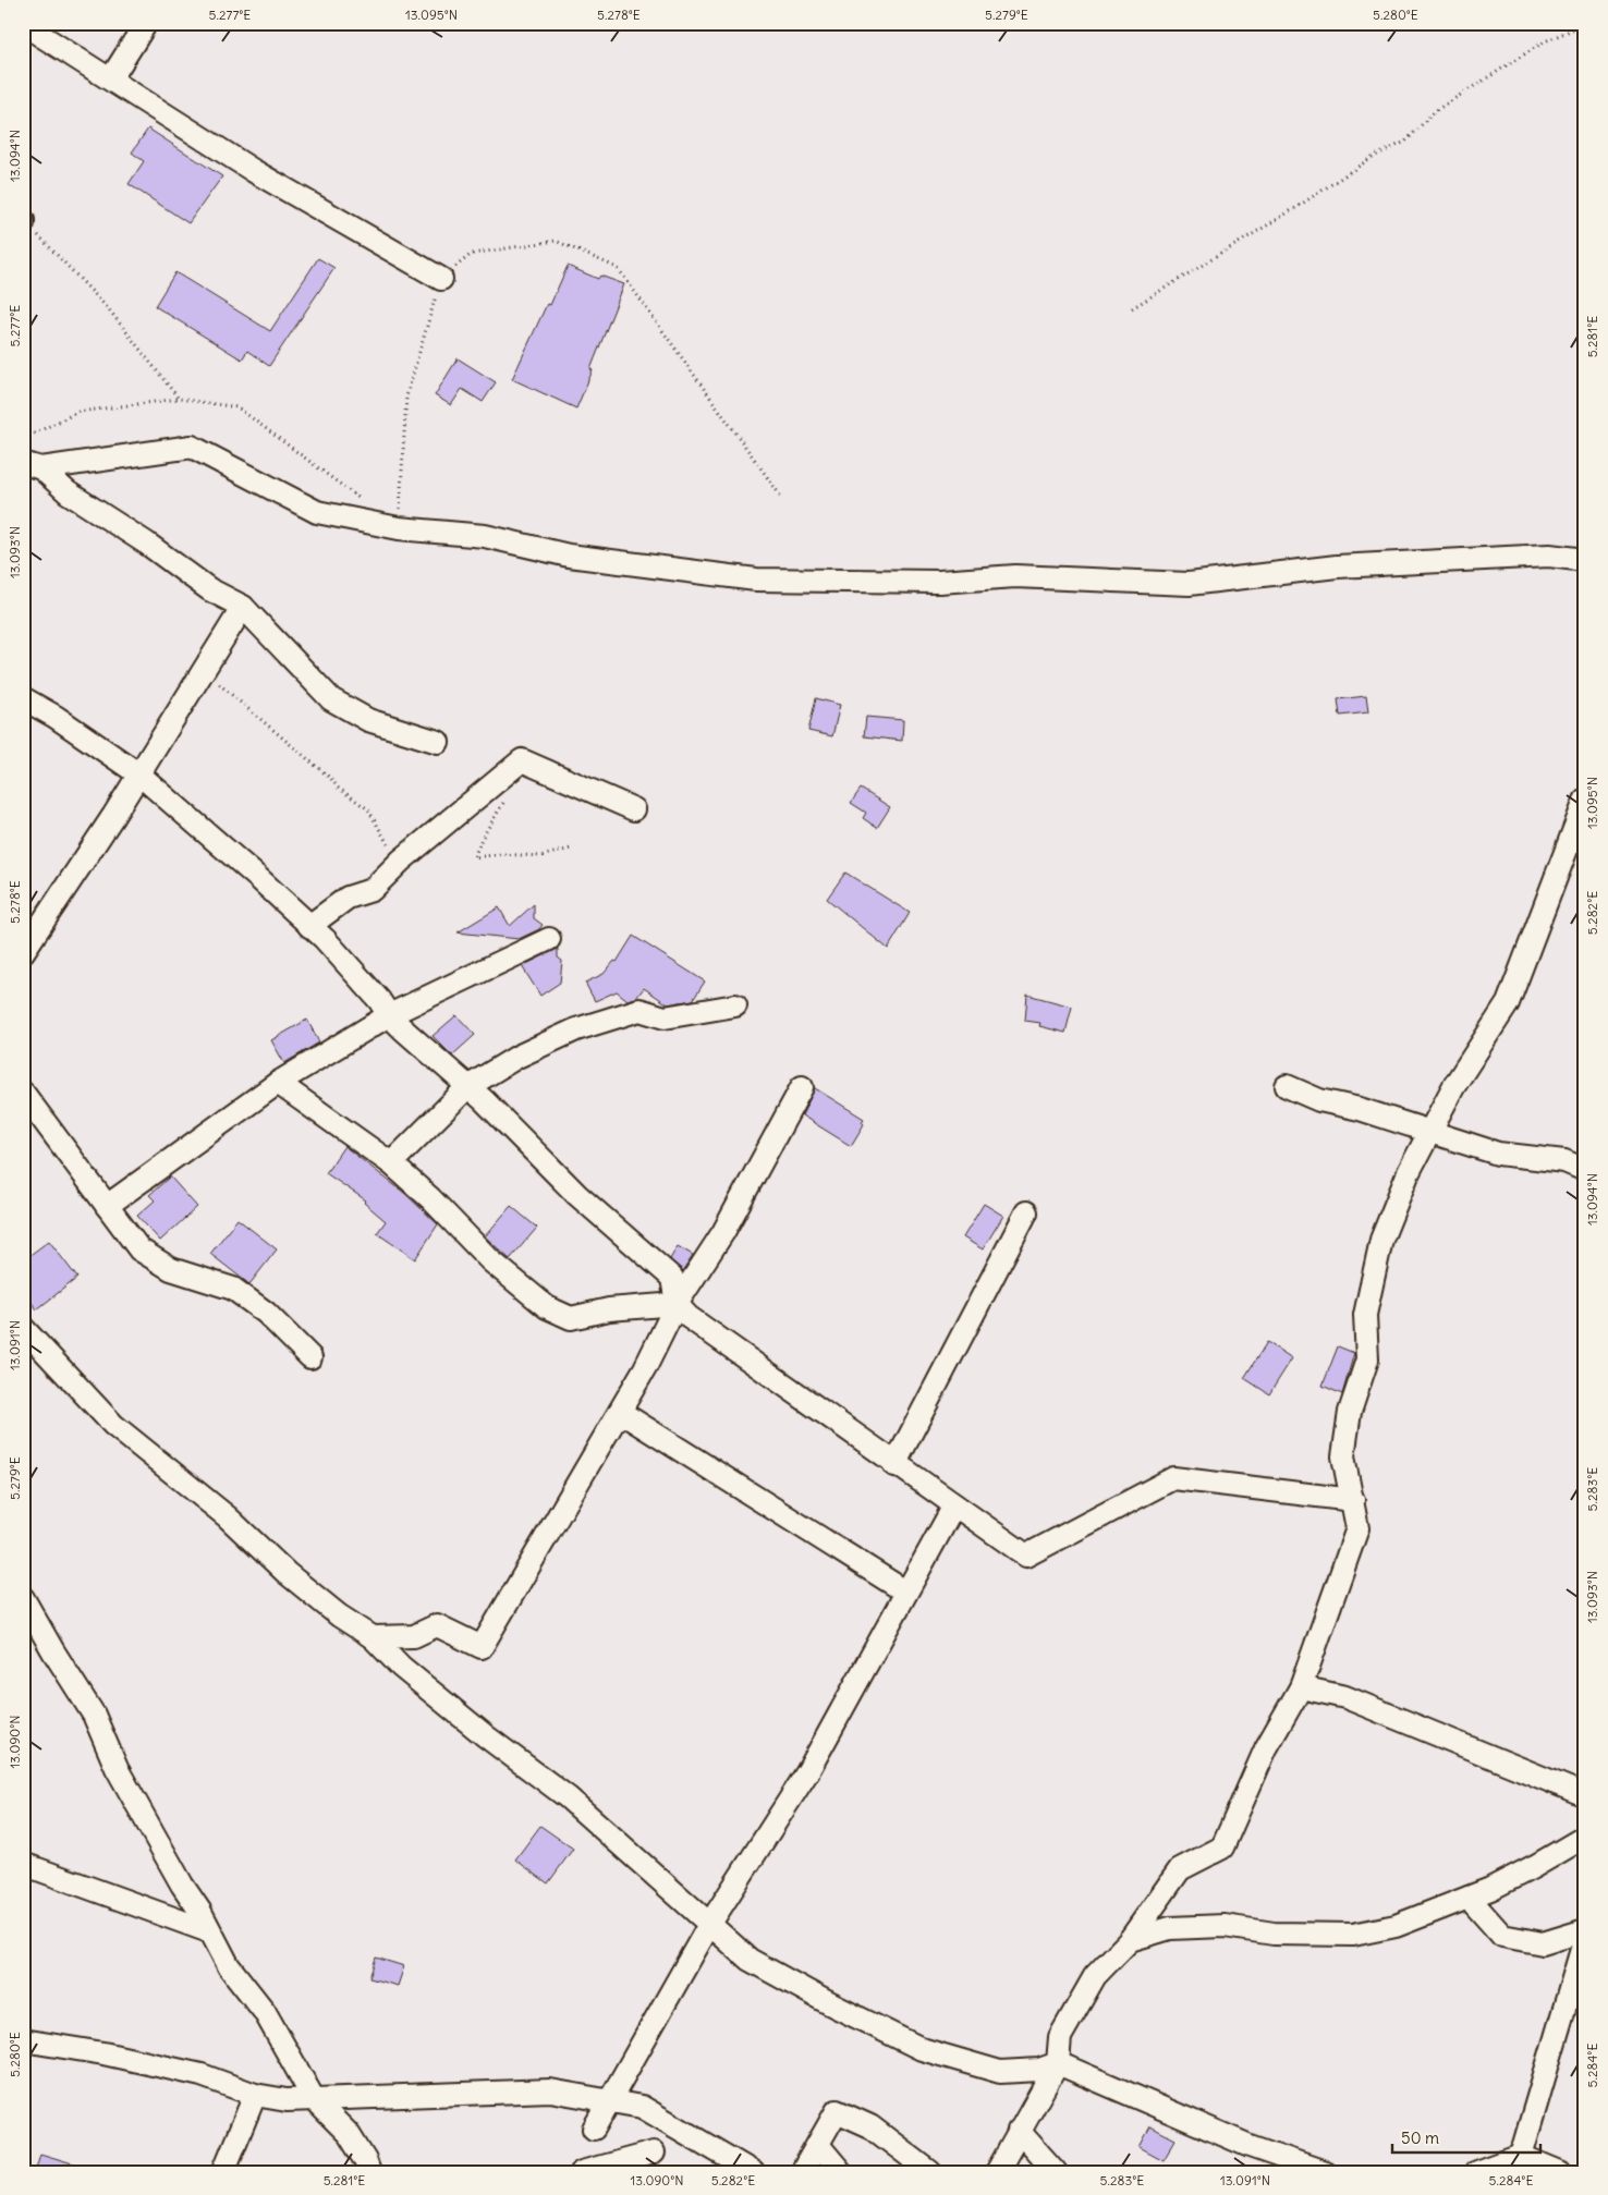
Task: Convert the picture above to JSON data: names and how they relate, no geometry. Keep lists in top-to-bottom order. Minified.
{"scale_bar":"50 m","coordinates":["5.277°E","13.095°N","5.278°E","5.279°E","5.280°E","13.094°N","5.281°E","13.093°N","5.282°E","13.091°N","5.283°E","13.090°N","5.284°E"]}
